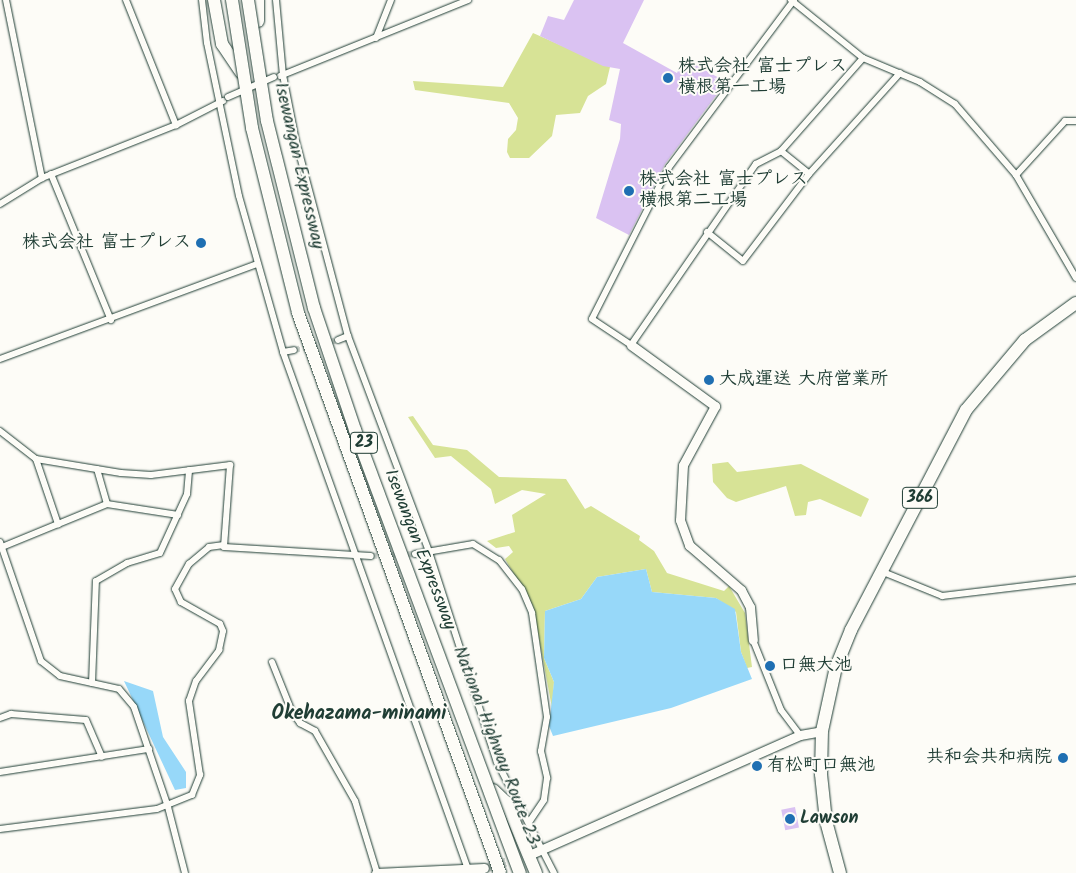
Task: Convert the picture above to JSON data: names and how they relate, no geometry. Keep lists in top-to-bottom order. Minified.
{"streets":{"highway":["Isewangan Expressway","23","366","National Highway Route 23"]},"crossings":[["Isewangan Expressway","23"]],"districts":["Okehazama-minami"],"places":["株式会社 富士プレス 横根第一工場","株式会社 富士プレス 横根第二工場","株式会社 富士プレス","大成運送 大府営業所","口無大池","共和会共和病院","有松町口無池","Lawson"]}
